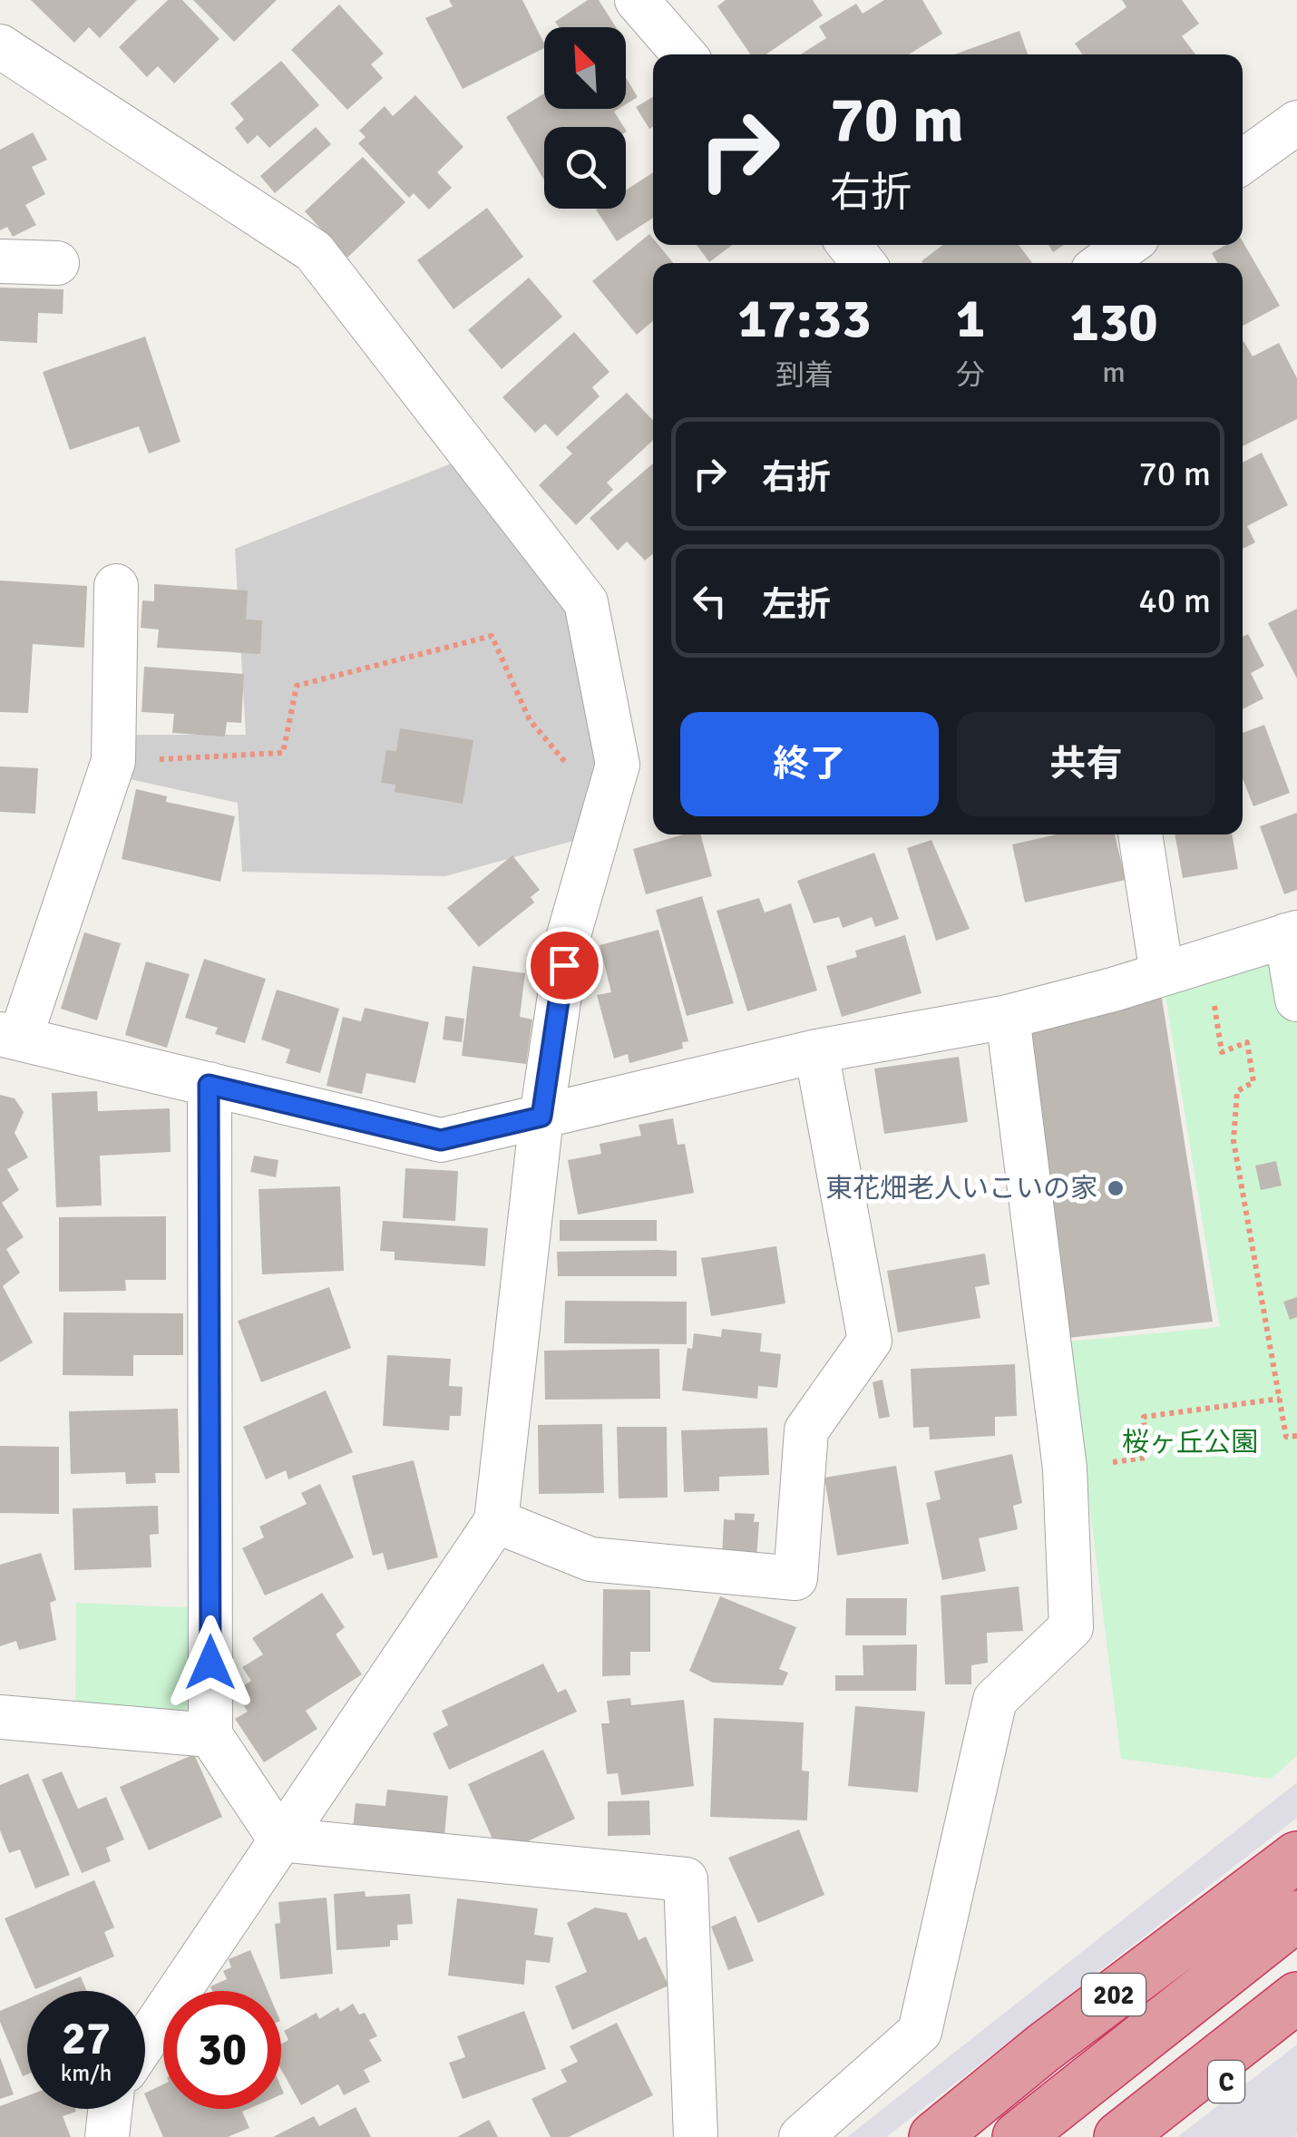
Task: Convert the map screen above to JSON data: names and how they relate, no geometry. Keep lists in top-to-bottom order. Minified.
{"streets":{"highway":["202","C"]},"parks":["桜ヶ丘公園"],"places":["東花畑老人いこいの家"],"north":"top left","page":{"turn":["70 m","右折"],"eta":["17:33","到着","1","分","130","m"],"list":[{"name":"右折","value":"70 m"},{"name":"左折","value":"40 m"}],"buttons":["終了","共有"],"speed":"27 km/h","limit":"30"}}
